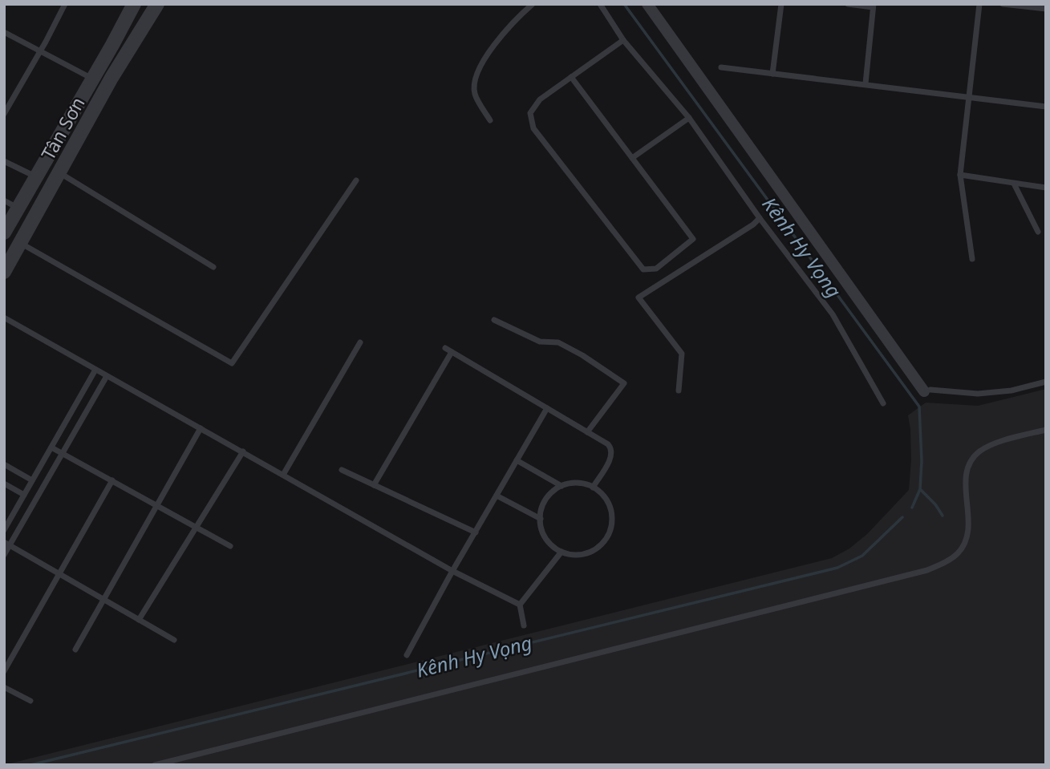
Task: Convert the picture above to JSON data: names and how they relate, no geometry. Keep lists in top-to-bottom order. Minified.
{"streets":{"street":["Tân Sơn"]},"water":["Kênh Hy Vọng"]}
